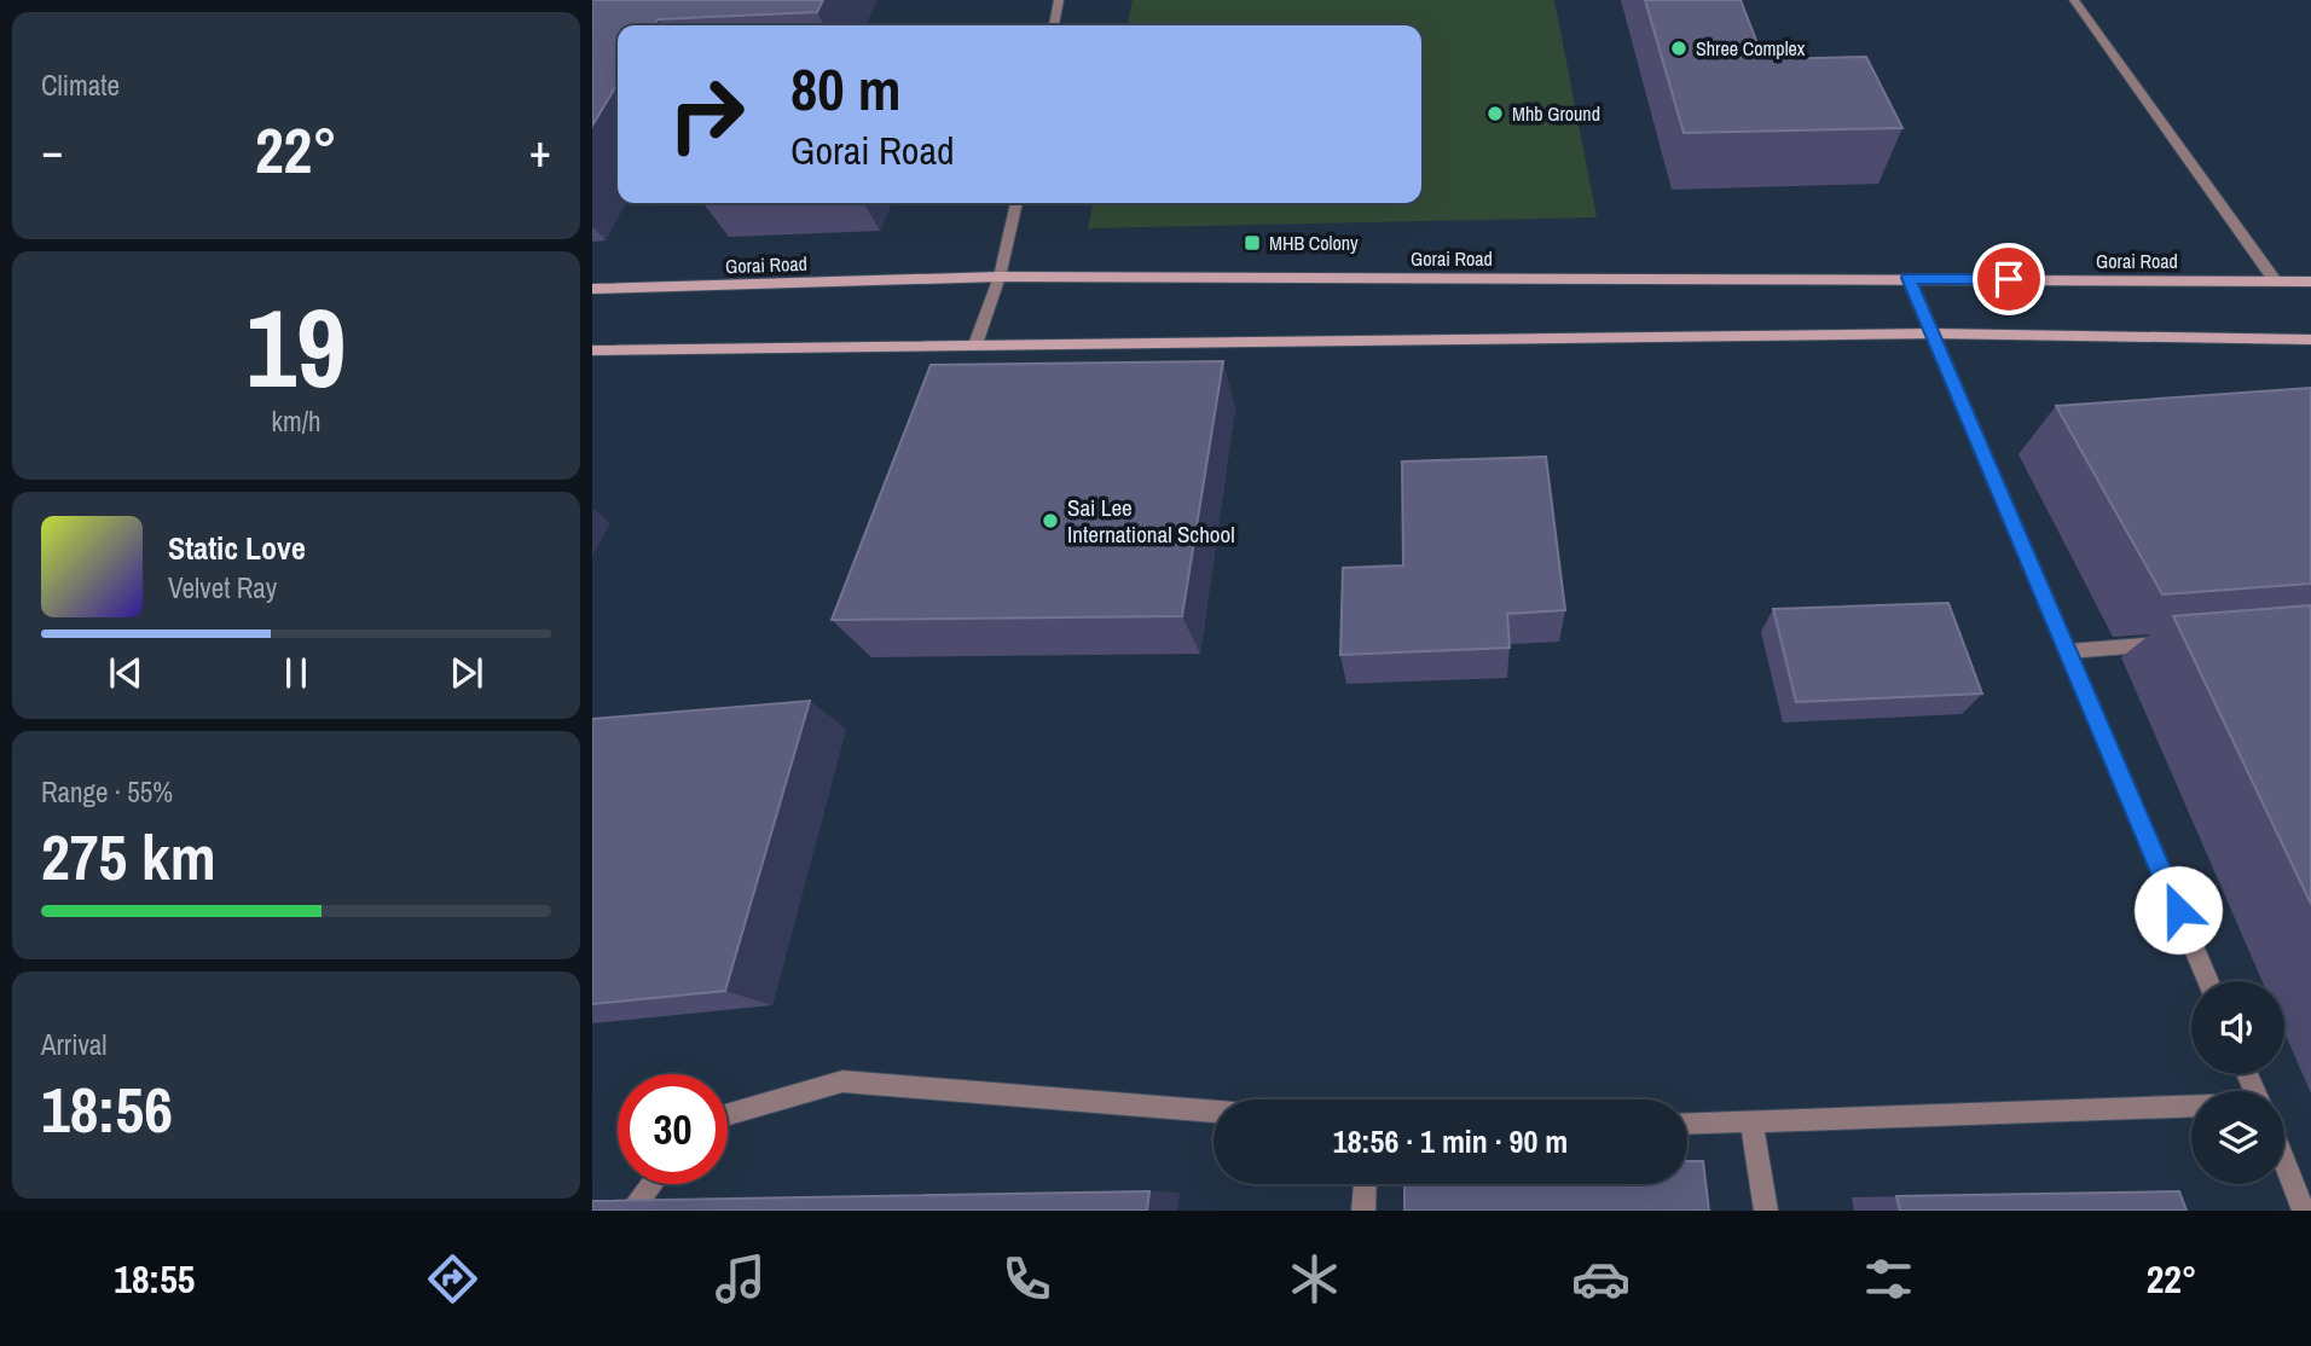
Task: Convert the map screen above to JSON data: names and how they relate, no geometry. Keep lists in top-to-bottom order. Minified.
{"streets":{"main road":["Gorai Road"]},"places":{"other":["Shree Complex","Mhb Ground","Sai Lee International School"],"transit":["MHB Colony"]},"page":{"tile":["Climate",["19","km/h"],["Range · 55%","275 km"],["Arrival","18:56"]],"turn":["80 m","Gorai Road"],"heat":["−","22°","+"],"song":["Static Love","Velvet Ray"],"limit":"30","trip":"18:56 · 1 min · 90 m","tabs":["18:55","22°"]}}
